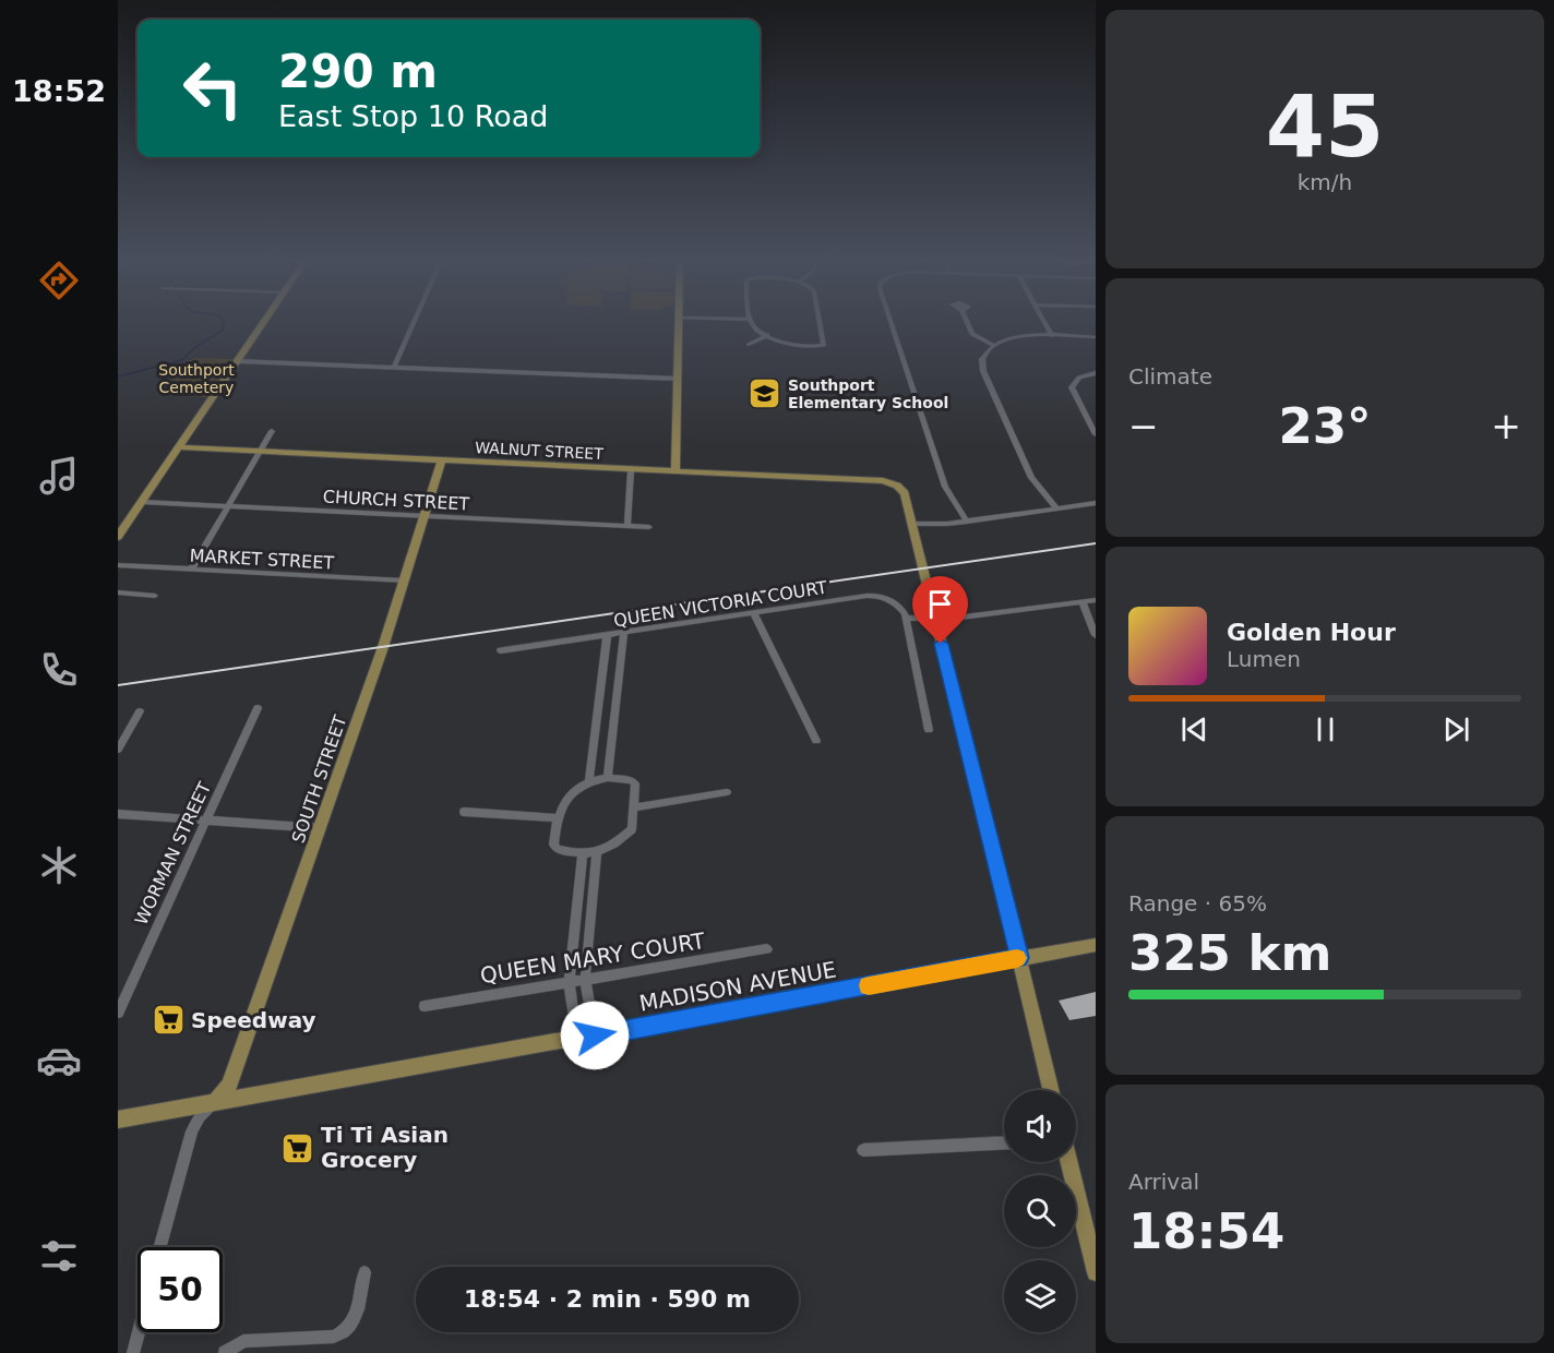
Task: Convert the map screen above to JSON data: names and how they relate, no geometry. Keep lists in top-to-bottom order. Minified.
{"streets":{"street":["WALNUT STREET","CHURCH STREET","MARKET STREET","QUEEN VICTORIA COURT","SOUTH STREET","WORMAN STREET","QUEEN MARY COURT","MADISON AVENUE"]},"crossings":[["WALNUT STREET","SOUTH STREET"],["CHURCH STREET","SOUTH STREET"],["MARKET STREET","SOUTH STREET"],["SOUTH STREET","MADISON AVENUE"]],"parks":["Southport Cemetery"],"places":{"school or university":["Southport Elementary School"],"supermarket":["Speedway","Ti Ti Asian Grocery"]},"page":{"tabs":"18:52","tile":[["45","km/h"],"Climate",["Range · 65%","325 km"],["Arrival","18:54"]],"turn":["290 m","East Stop 10 Road"],"heat":["−","23°","+"],"song":["Golden Hour","Lumen"],"limit":"50","trip":"18:54 · 2 min · 590 m"}}
